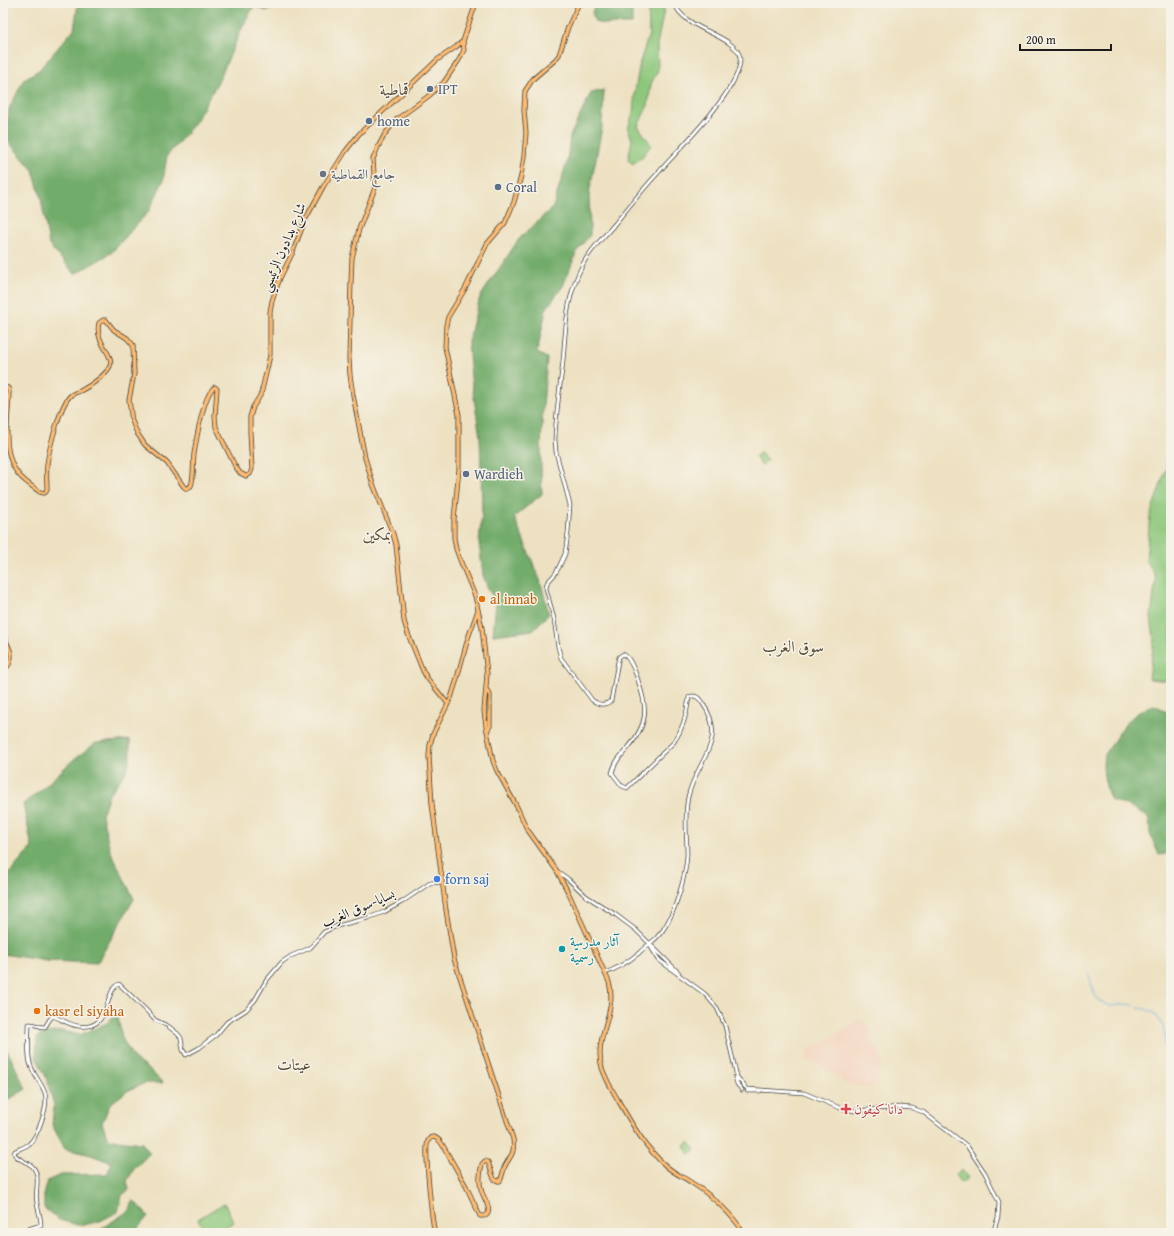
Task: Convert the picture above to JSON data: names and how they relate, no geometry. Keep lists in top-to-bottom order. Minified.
{"streets":{"main road":["شارع بدادون الرئيسي"],"street":["بسايا-سوق الغرب"]},"districts":["قماطية","بمكين","سوق الغرب","عيتات"],"places":{"other":["IPT","home","جامع القماطية","Coral","Wardieh","al innab","forn saj","آثار مدرسة رسميّة","kasr el siyaha"],"health":["دانا كيفون"]},"scale_bar":"200 m"}
